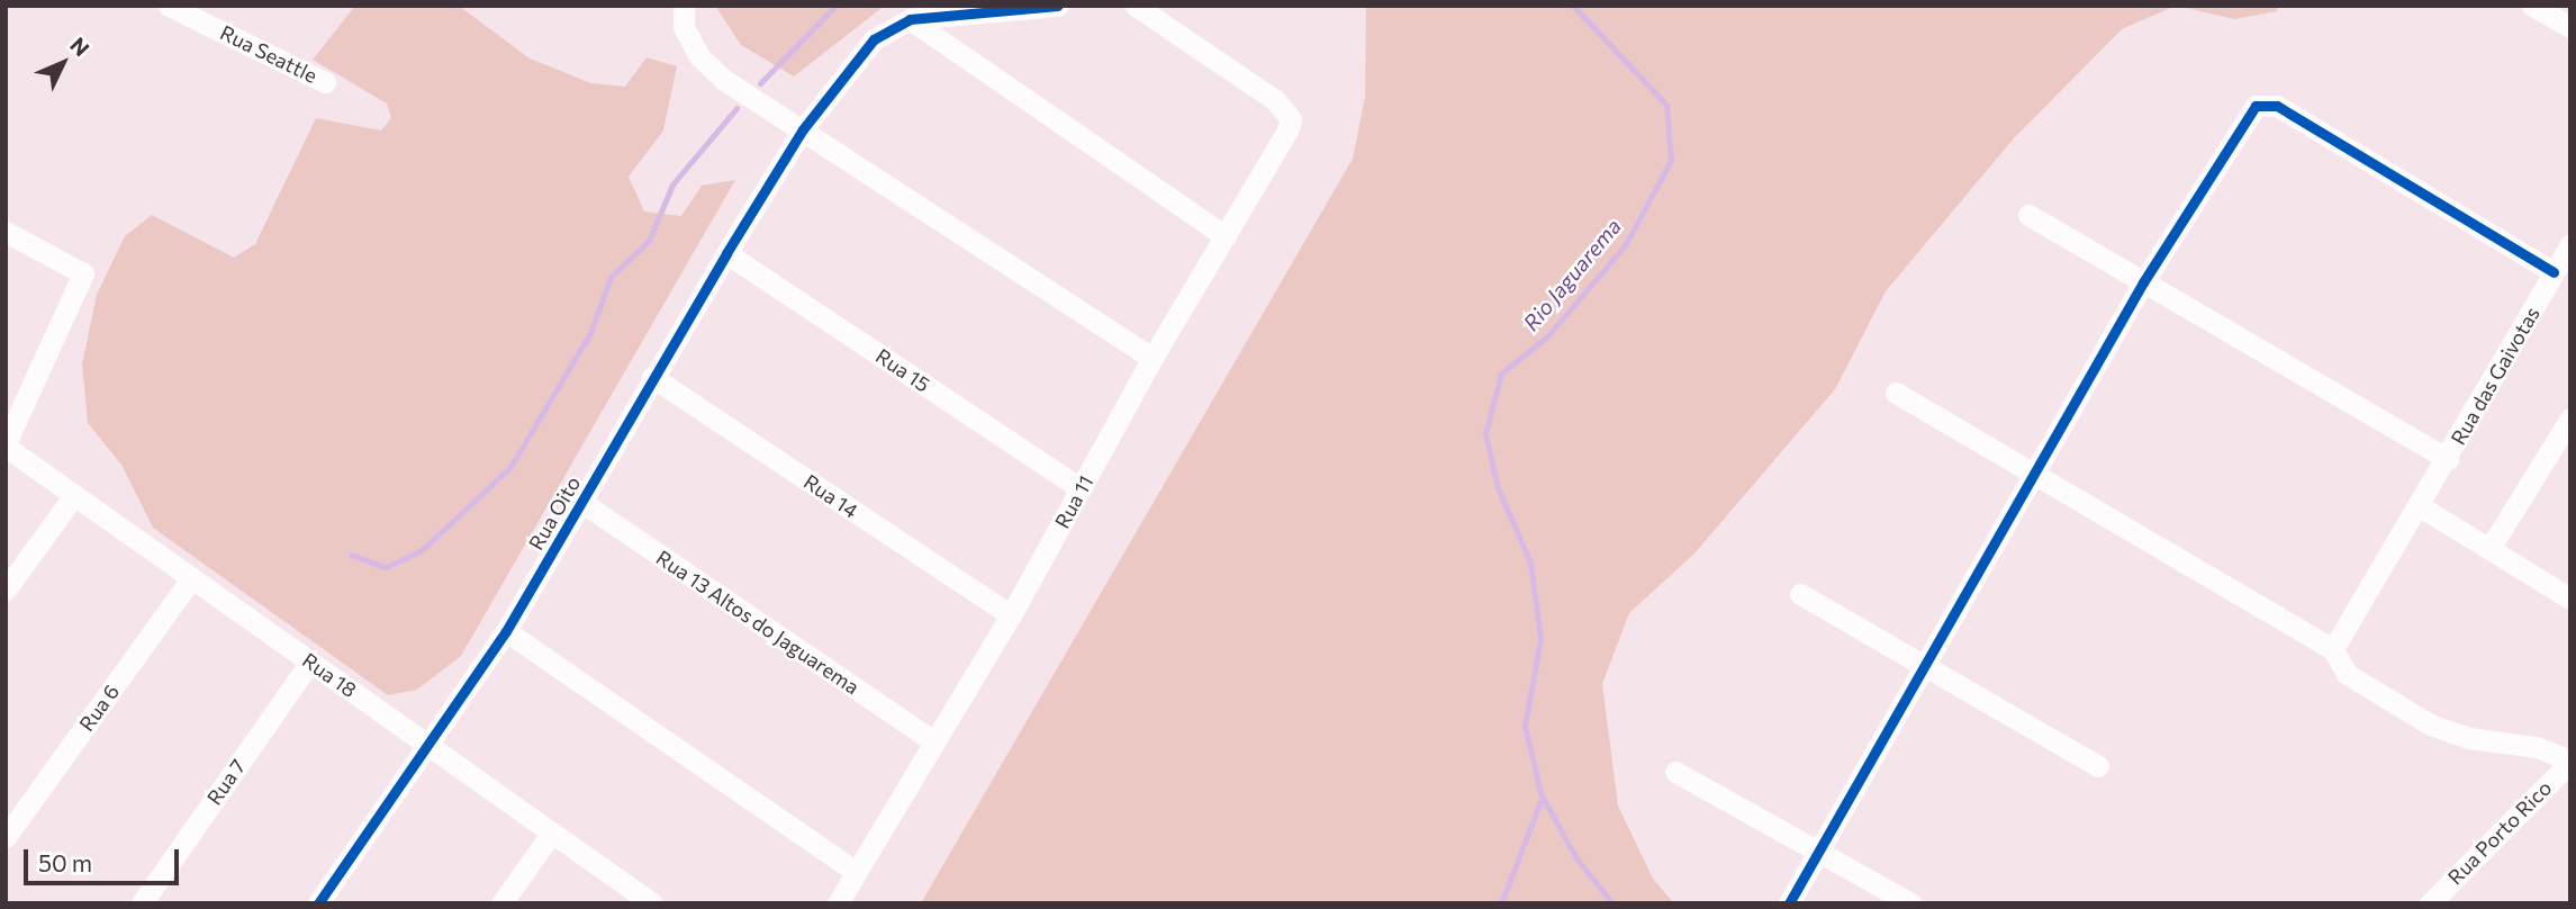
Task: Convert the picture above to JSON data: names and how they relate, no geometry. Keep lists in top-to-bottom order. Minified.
{"streets":{"street":["Rua Seattle","Rua 15","Rua das Gaivotas","Rua 14","Rua 11","Rua Oito","Rua 13 Altos do Jaguarema","Rua 18","Rua 6","Rua 7","Rua Porto Rico"]},"crossings":[["Rua 15","Rua 11"],["Rua 15","Rua Oito"],["Rua 14","Rua 11"],["Rua 14","Rua Oito"],["Rua 11","Rua 13 Altos do Jaguarema"],["Rua Oito","Rua 13 Altos do Jaguarema"],["Rua Oito","Rua 18"],["Rua 18","Rua 6"],["Rua 18","Rua 7"]],"water":["Rio Jaguarema"],"scale_bar":"50 m","north":"top right"}
